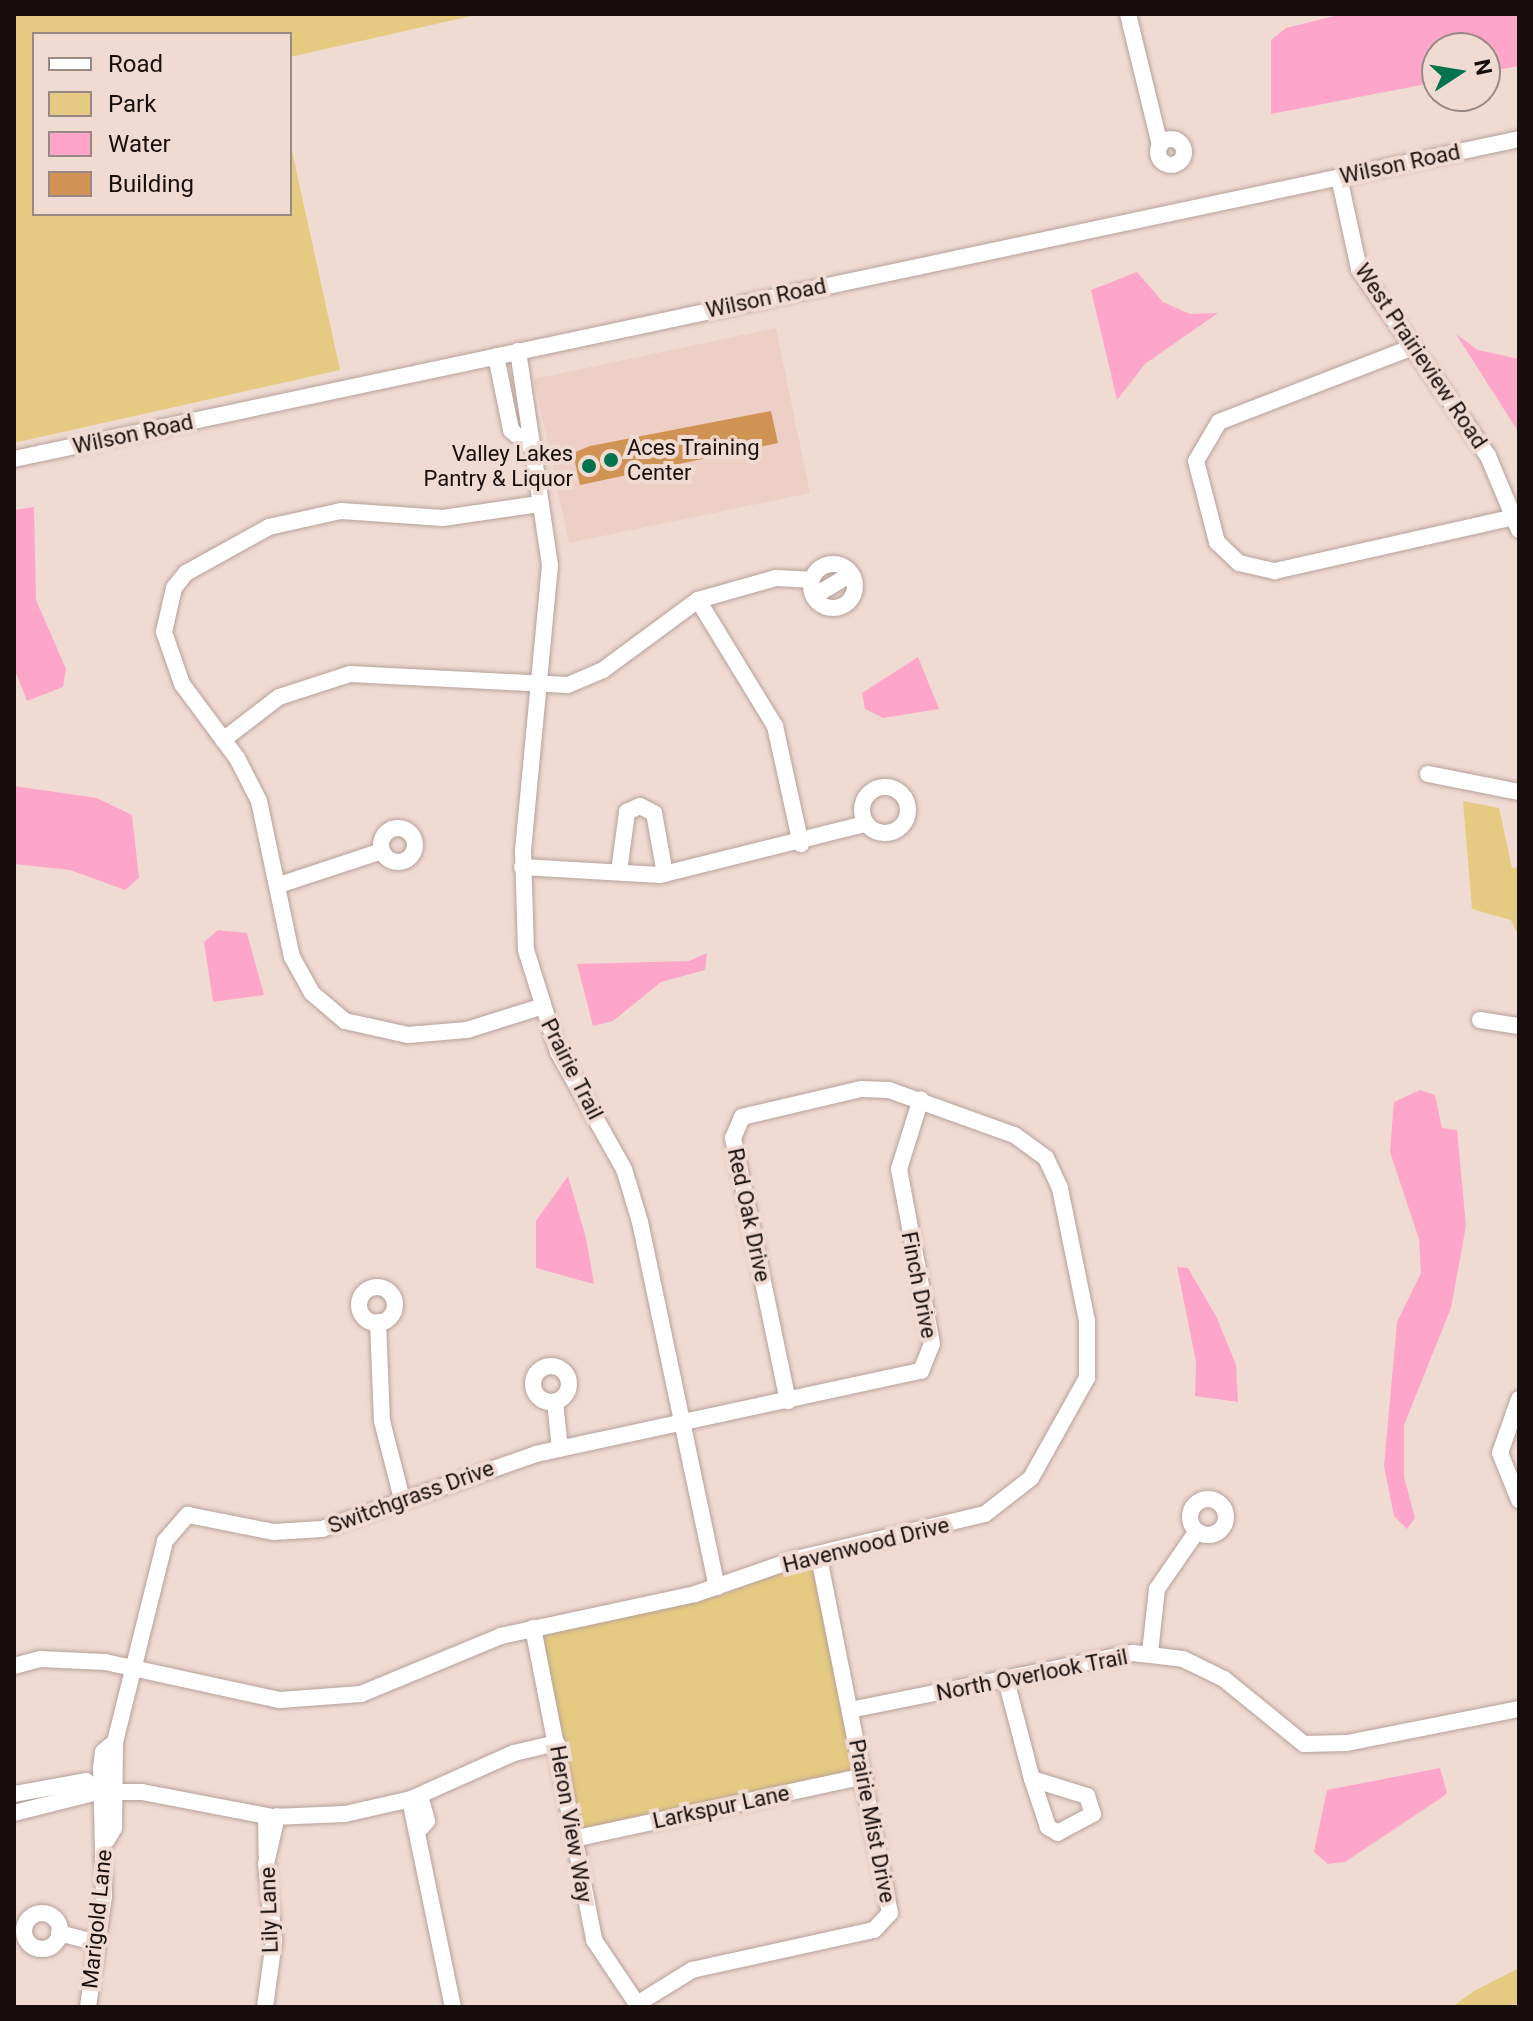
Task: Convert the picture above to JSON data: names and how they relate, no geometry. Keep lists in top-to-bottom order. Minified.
{"streets":{"street":["Wilson Road","West Prairieview Road","Prairie Trail","Red Oak Drive","Finch Drive","Switchgrass Drive","Havenwood Drive","North Overlook Trail","Larkspur Lane","Prairie Mist Drive","Heron View Way","Lily Lane","Marigold Lane"]},"crossings":[["Wilson Road","West Prairieview Road"],["Wilson Road","Prairie Trail"],["Prairie Trail","Finch Drive"],["Prairie Trail","Switchgrass Drive"],["Prairie Trail","Havenwood Drive"],["Red Oak Drive","Finch Drive"],["Red Oak Drive","Havenwood Drive"],["Finch Drive","Switchgrass Drive"],["Finch Drive","Havenwood Drive"],["Switchgrass Drive","Havenwood Drive"],["Switchgrass Drive","Marigold Lane"],["Havenwood Drive","Prairie Mist Drive"],["Havenwood Drive","Heron View Way"],["North Overlook Trail","Prairie Mist Drive"],["Larkspur Lane","Prairie Mist Drive"],["Larkspur Lane","Heron View Way"],["Prairie Mist Drive","Heron View Way"]],"places":["Aces Training Center","Valley Lakes Pantry & Liquor"],"legend":["Road","Park","Water","Building"],"north":"right"}
